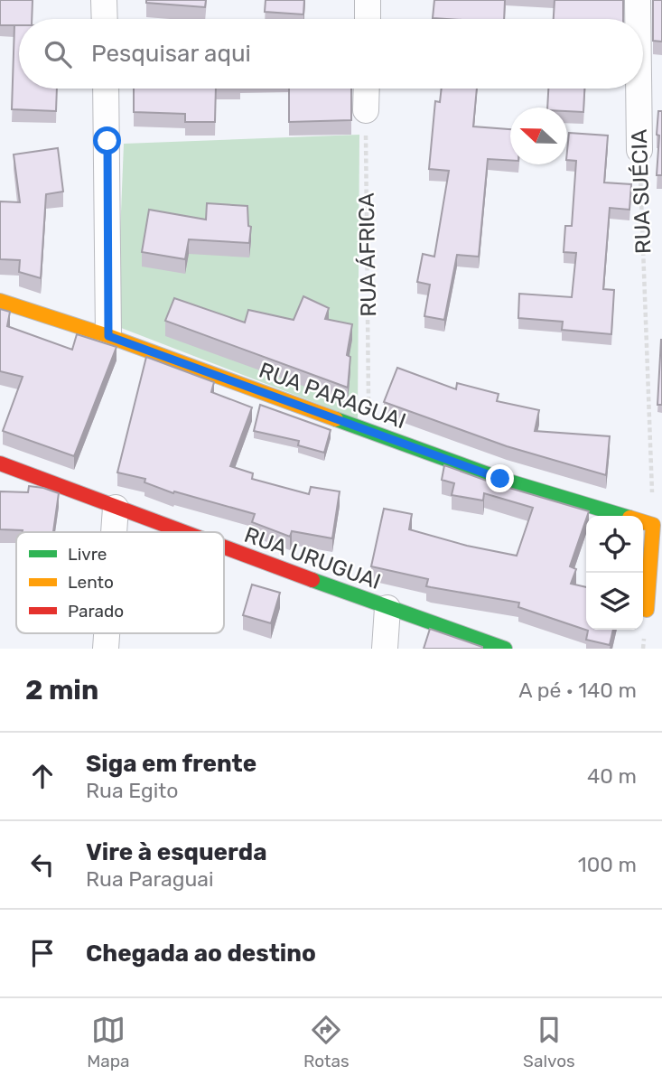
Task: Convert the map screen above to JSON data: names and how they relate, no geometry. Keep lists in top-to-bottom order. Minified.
{"streets":{"street":["RUA SUÉCIA","RUA PARAGUAI","RUA URUGUAI"],"path":["RUA ÁFRICA"]},"crossings":[["RUA SUÉCIA","RUA PARAGUAI"],["RUA ÁFRICA","RUA PARAGUAI"]],"legend":["Livre","Lento","Parado"],"north":"left","page":{"search":"Pesquisar aqui","heading":["2 min","A pé · 140 m"],"list":[["Siga em frente","Rua Egito","40 m"],["Vire à esquerda","Rua Paraguai","100 m"],"Chegada ao destino"],"nav":["Mapa","Rotas","Salvos"]}}
